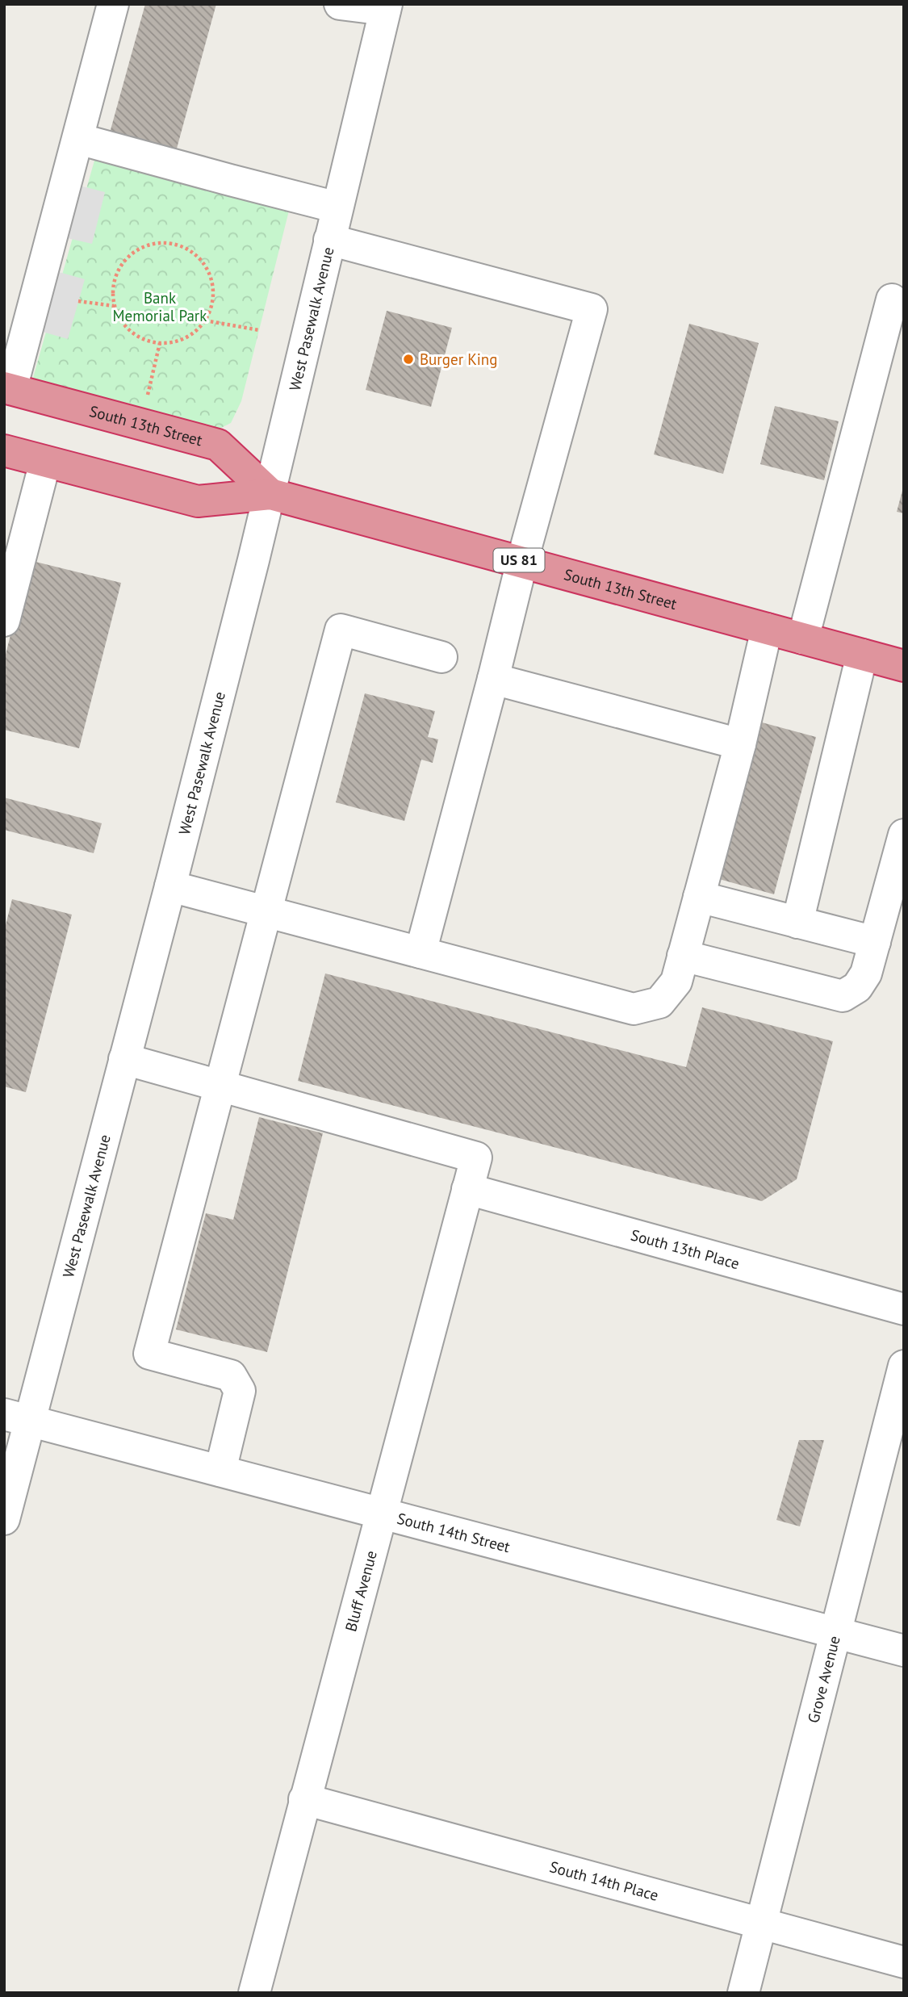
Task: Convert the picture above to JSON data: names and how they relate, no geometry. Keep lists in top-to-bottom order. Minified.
{"streets":{"highway":["South 13th Street","US 81"],"street":["West Pasewalk Avenue","South 13th Place","South 14th Street","Bluff Avenue","Grove Avenue","South 14th Place"]},"crossings":[["West Pasewalk Avenue","South 13th Street"],["West Pasewalk Avenue","South 14th Street"],["South 13th Place","Bluff Avenue"],["South 14th Street","Bluff Avenue"],["South 14th Street","Grove Avenue"],["Bluff Avenue","South 14th Place"],["Grove Avenue","South 14th Place"]],"parks":["Bank Memorial Park"],"places":["Burger King"]}
